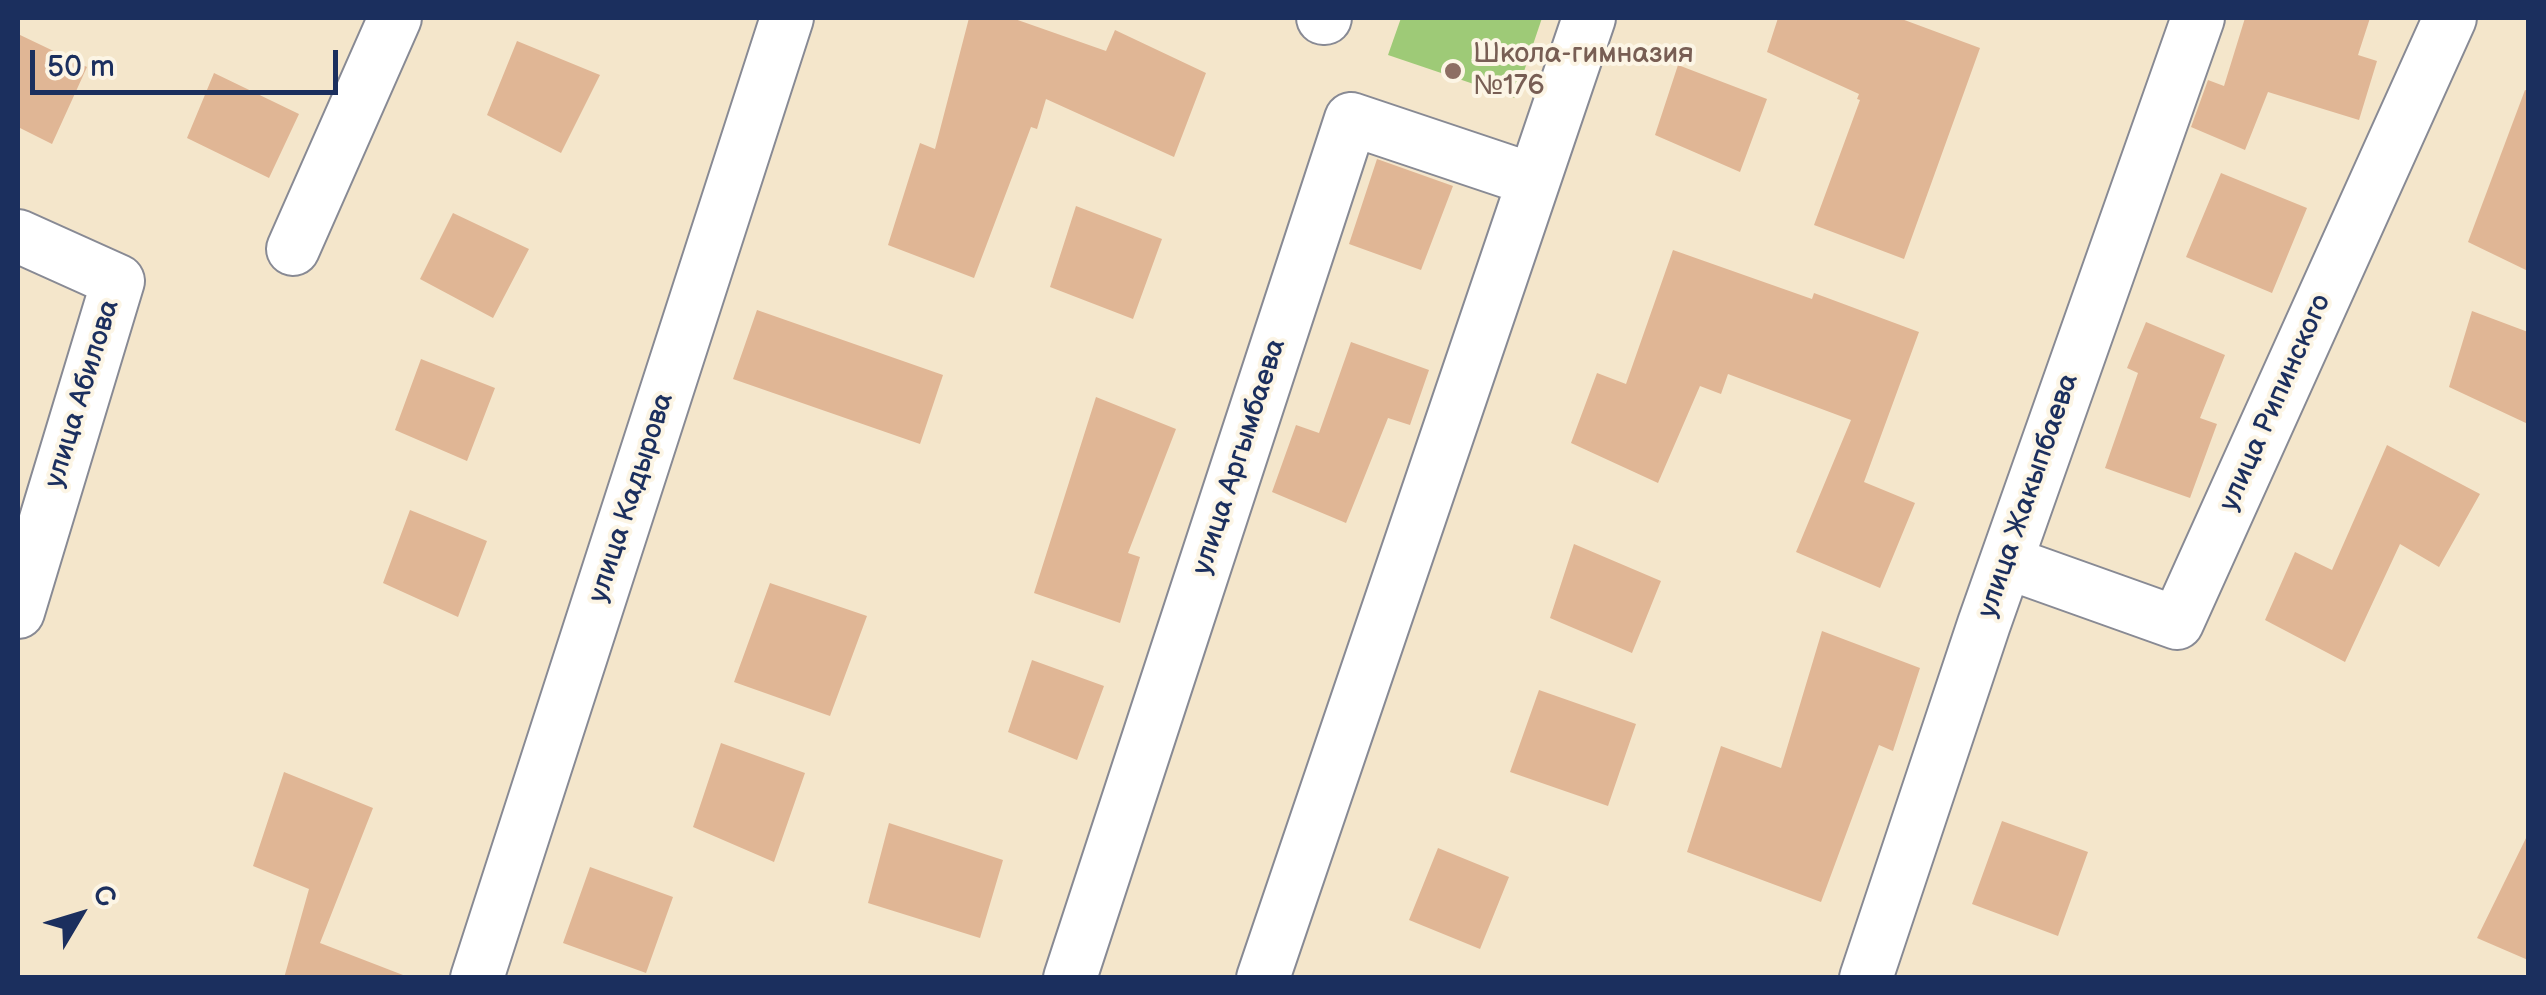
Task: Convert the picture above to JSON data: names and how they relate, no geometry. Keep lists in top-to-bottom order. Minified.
{"streets":{"street":["улица Абилова","улица Рипинского","улица Аргымбаева","улица Жакыпбаева","улица Кадырова"]},"crossings":[["улица Рипинского","улица Жакыпбаева"]],"places":["Школа-гимназия №176"],"scale_bar":"50 m","north":"top right"}
